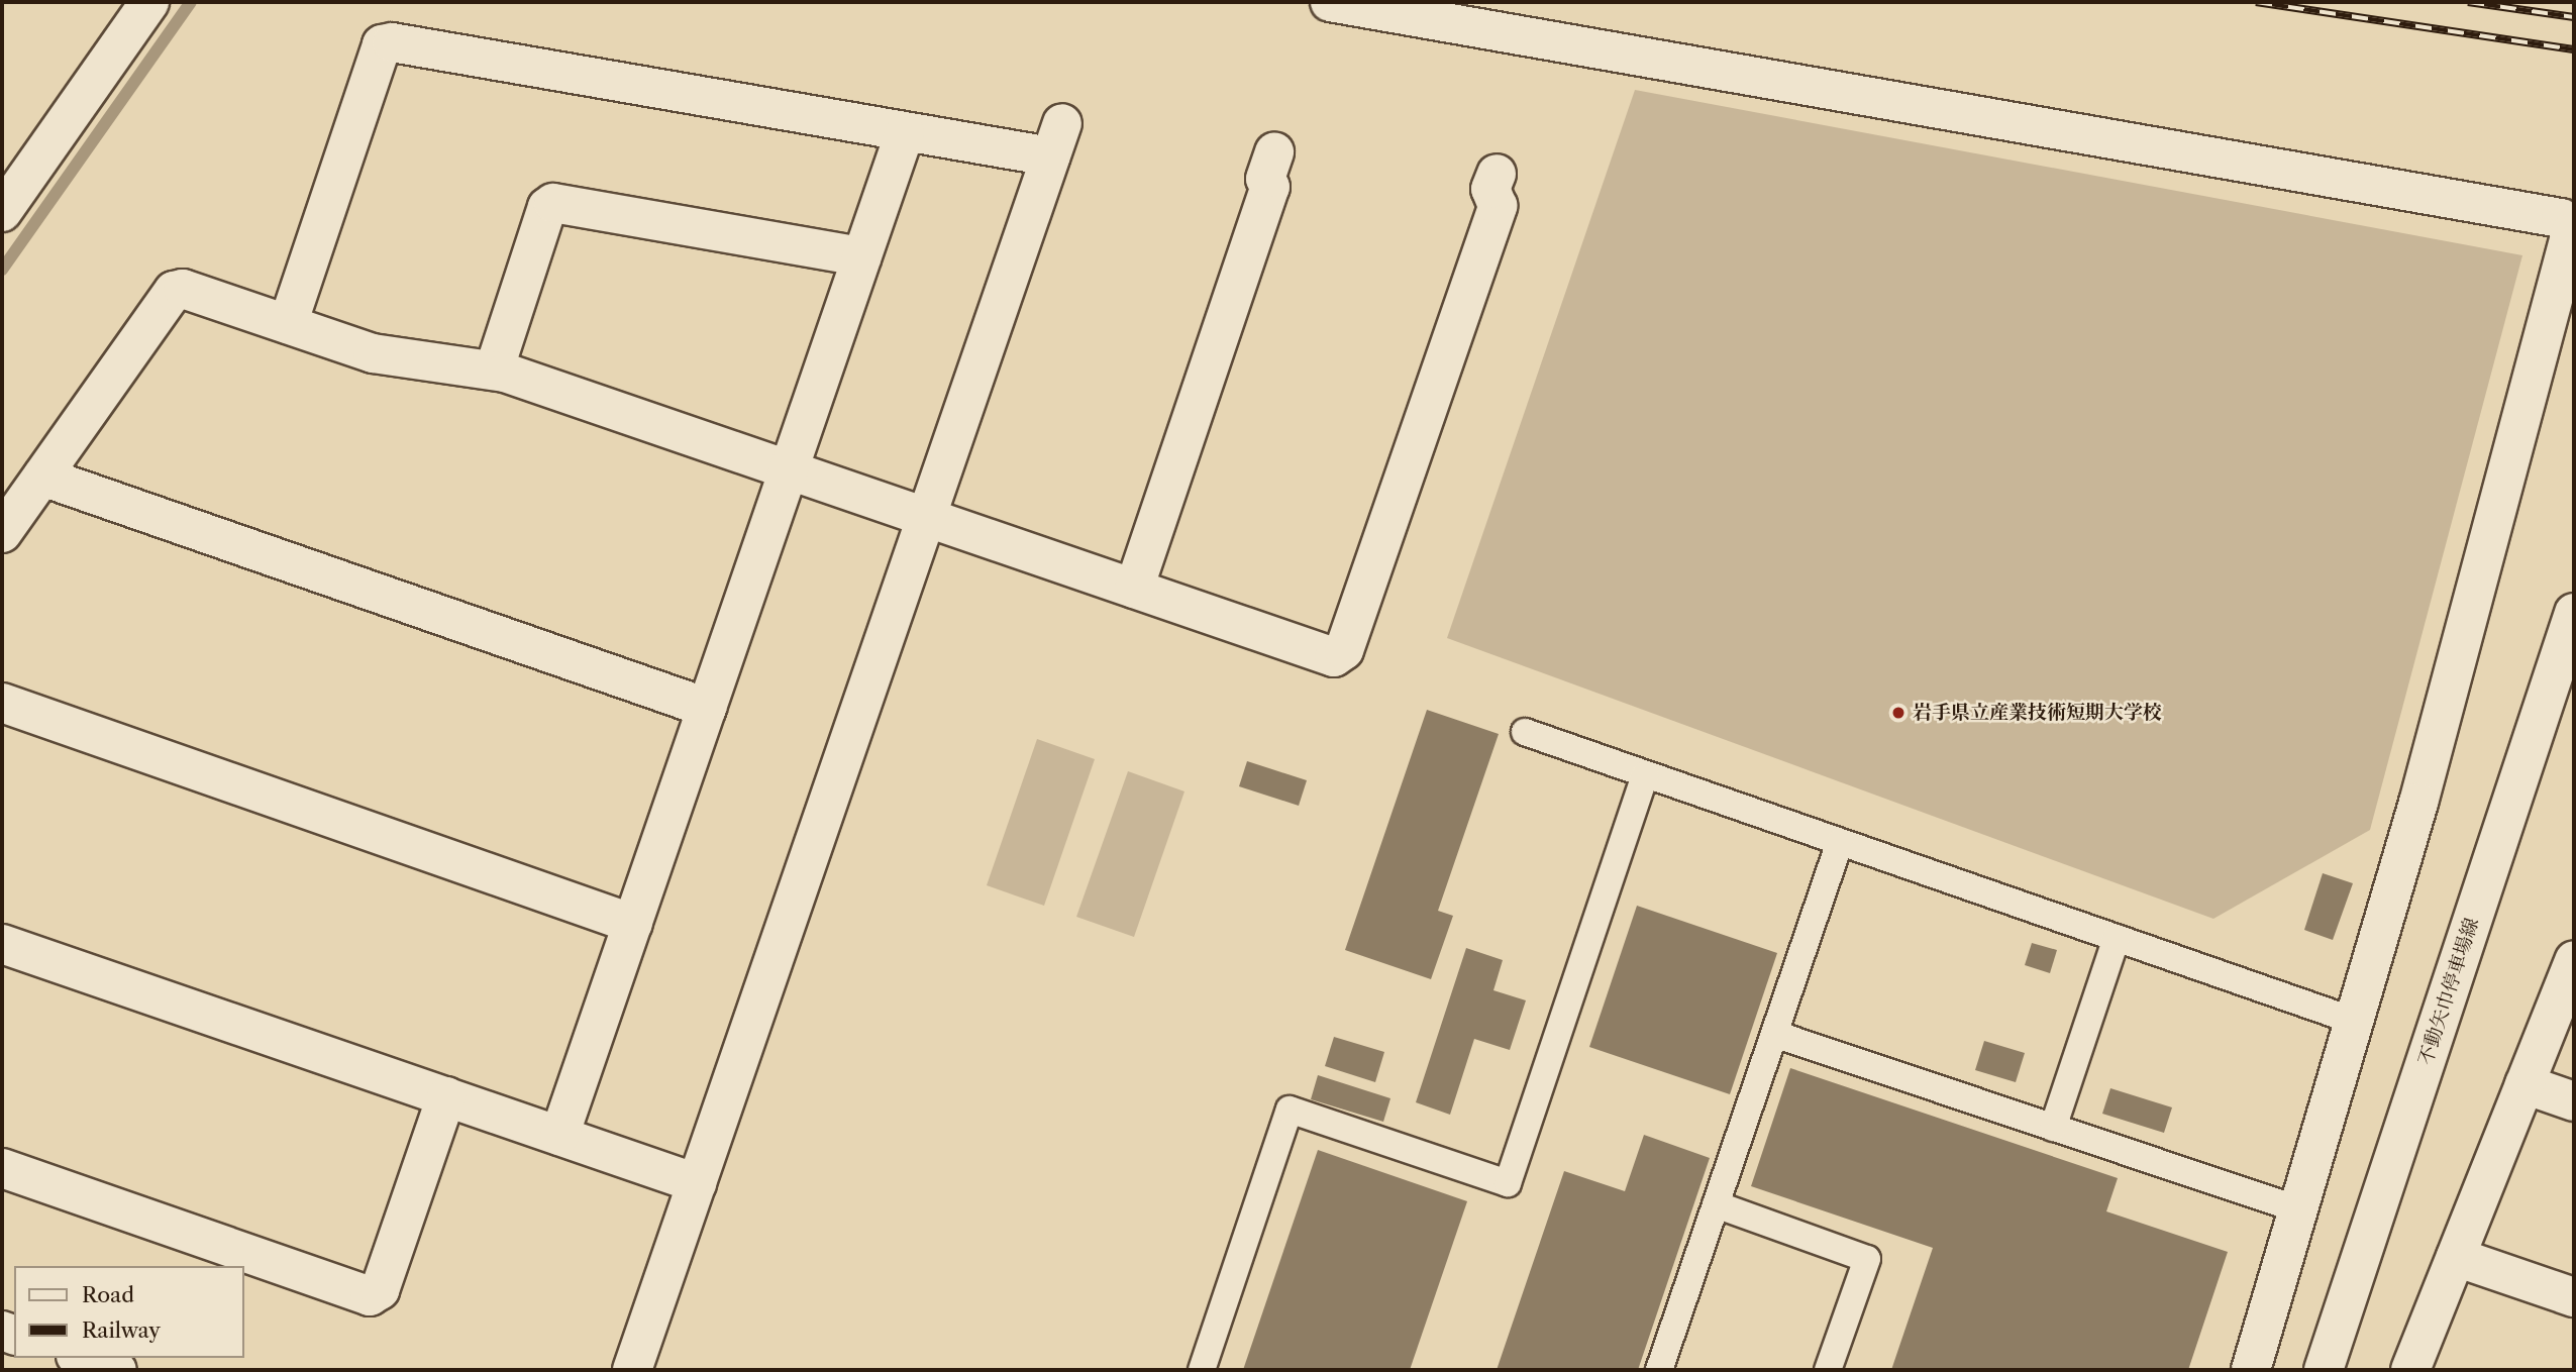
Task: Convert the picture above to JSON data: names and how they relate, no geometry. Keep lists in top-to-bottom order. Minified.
{"streets":{"street":["不動矢巾停車場線"]},"places":["岩手県立産業技術短期大学校"],"legend":["Road","Railway"]}
